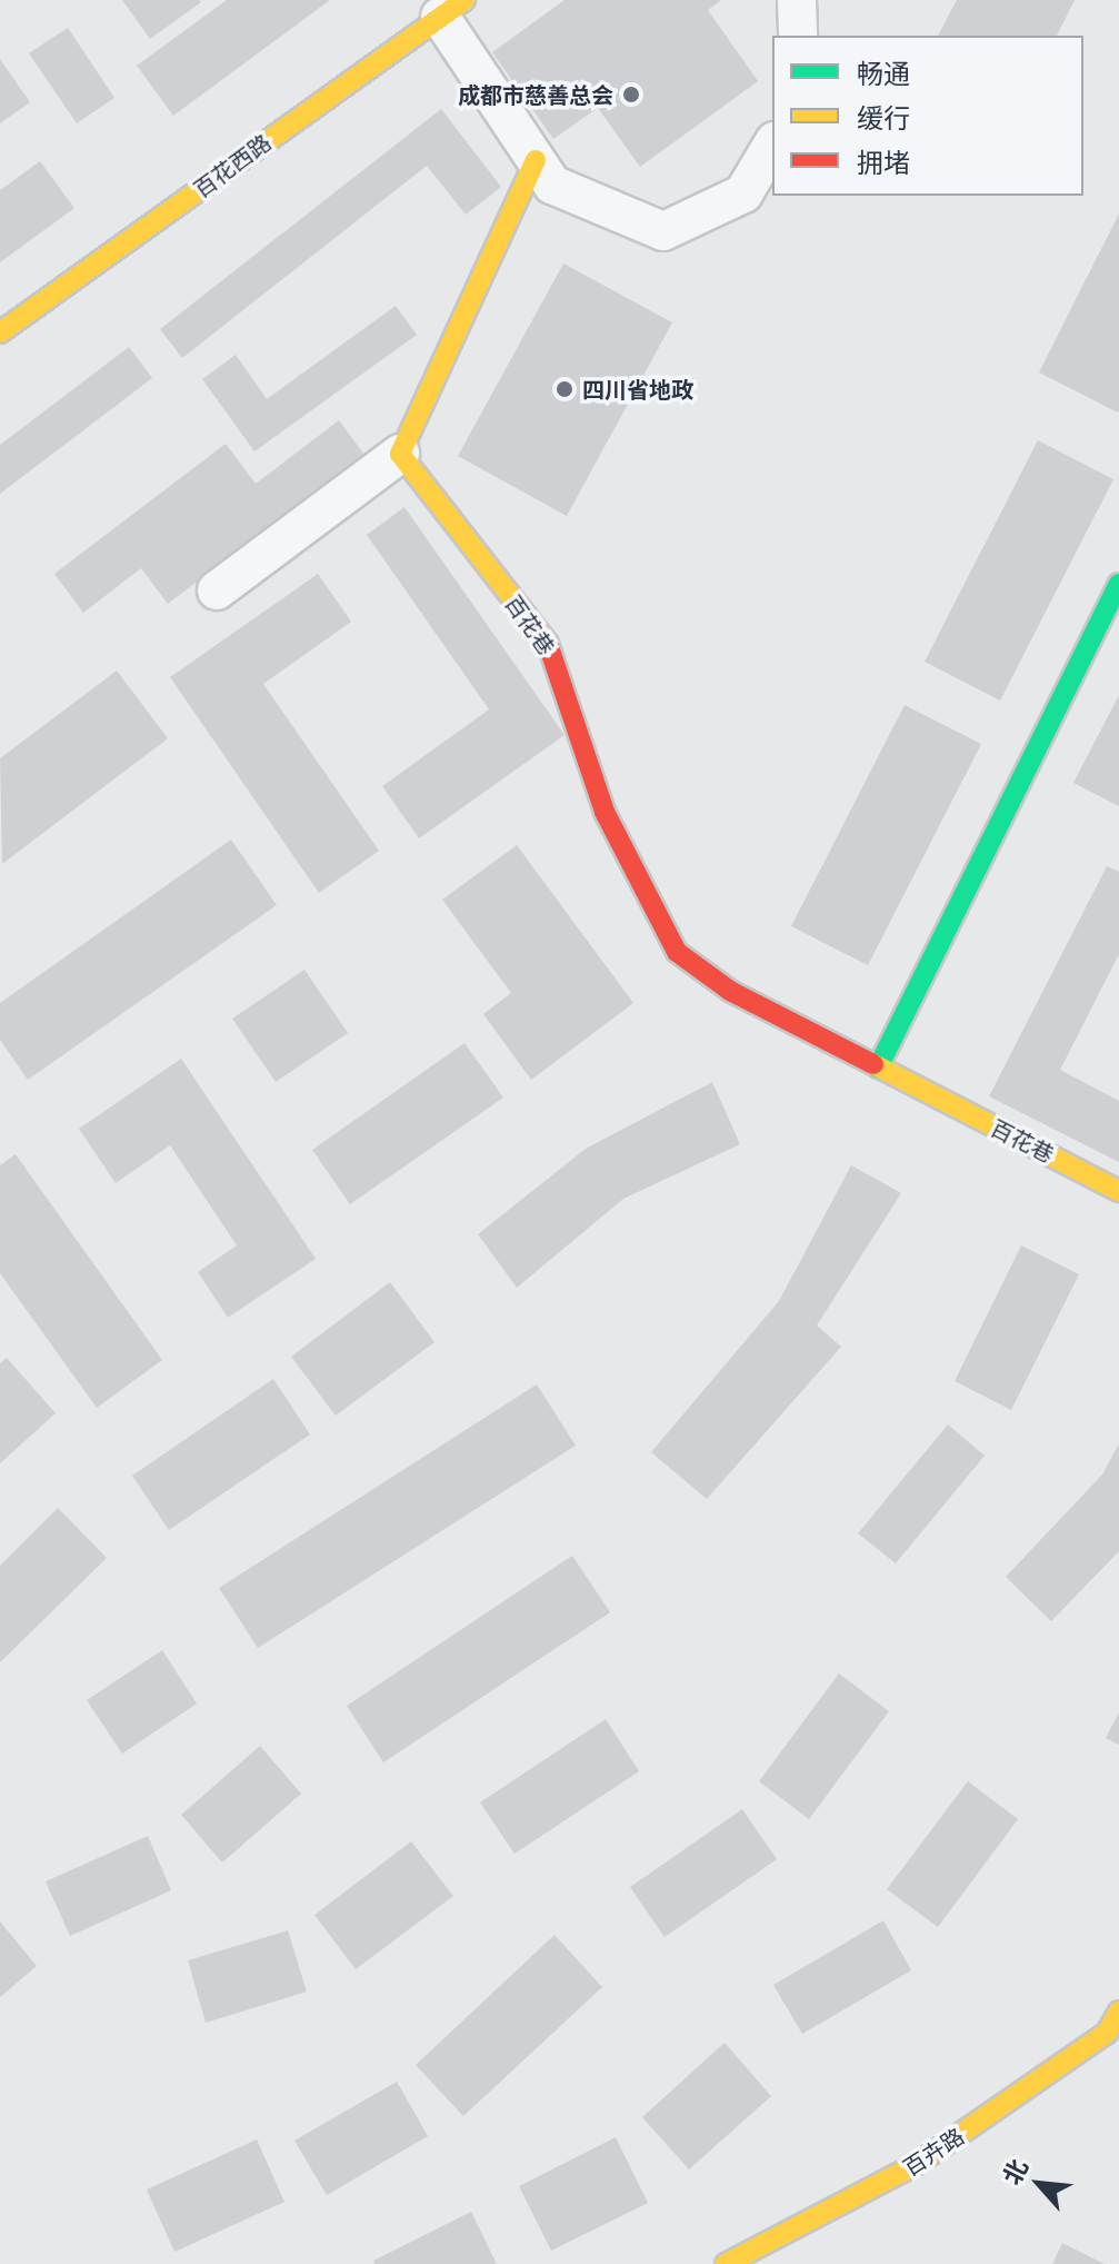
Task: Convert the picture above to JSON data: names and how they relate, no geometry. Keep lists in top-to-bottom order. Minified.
{"streets":{"street":["百花西路","百花巷","百卉路"]},"places":["成都市慈善总会","四川省地政"],"legend":["畅通","缓行","拥堵"],"north":"top left"}
